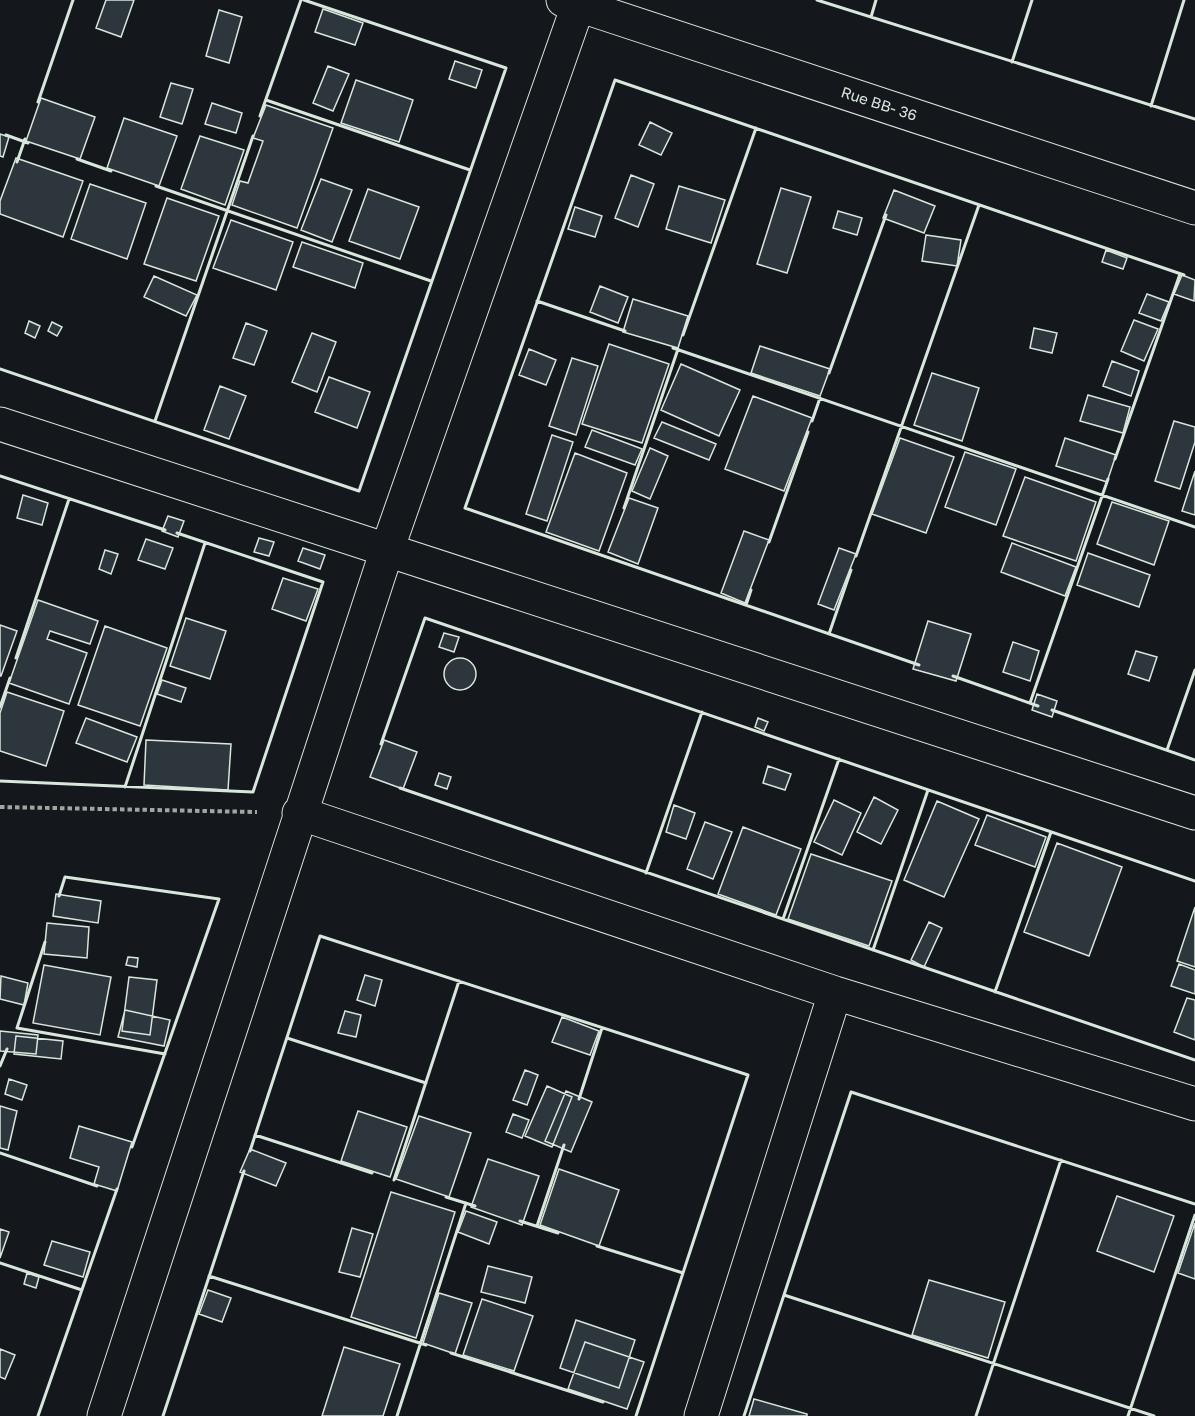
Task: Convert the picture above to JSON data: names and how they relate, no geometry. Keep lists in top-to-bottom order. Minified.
{"streets":{"street":["Rue BB- 36"]}}
